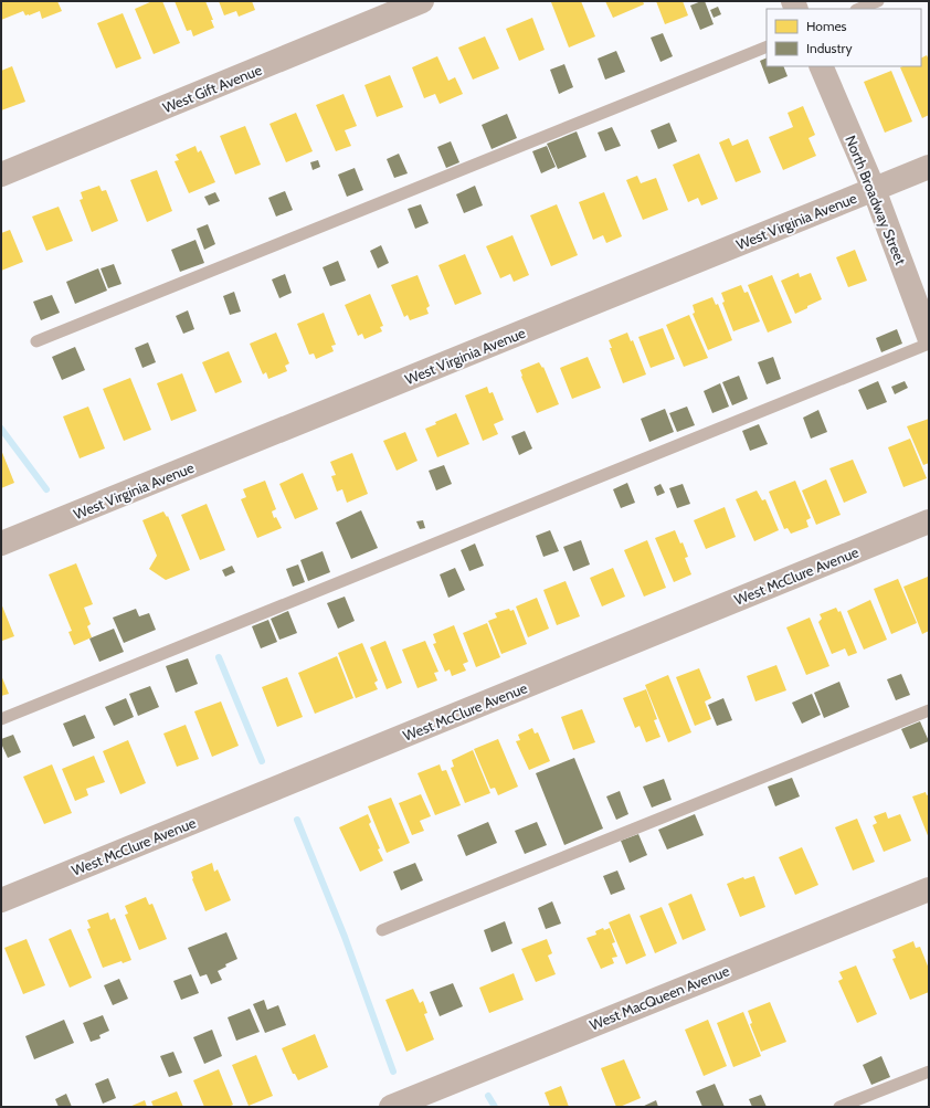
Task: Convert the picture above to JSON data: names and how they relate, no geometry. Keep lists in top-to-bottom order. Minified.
{"streets":{"street":["West Gift Avenue","North Broadway Street","West Virginia Avenue","West McClure Avenue","West MacQueen Avenue"]},"crossings":[["North Broadway Street","West Virginia Avenue"]],"legend":["Homes","Industry"]}
